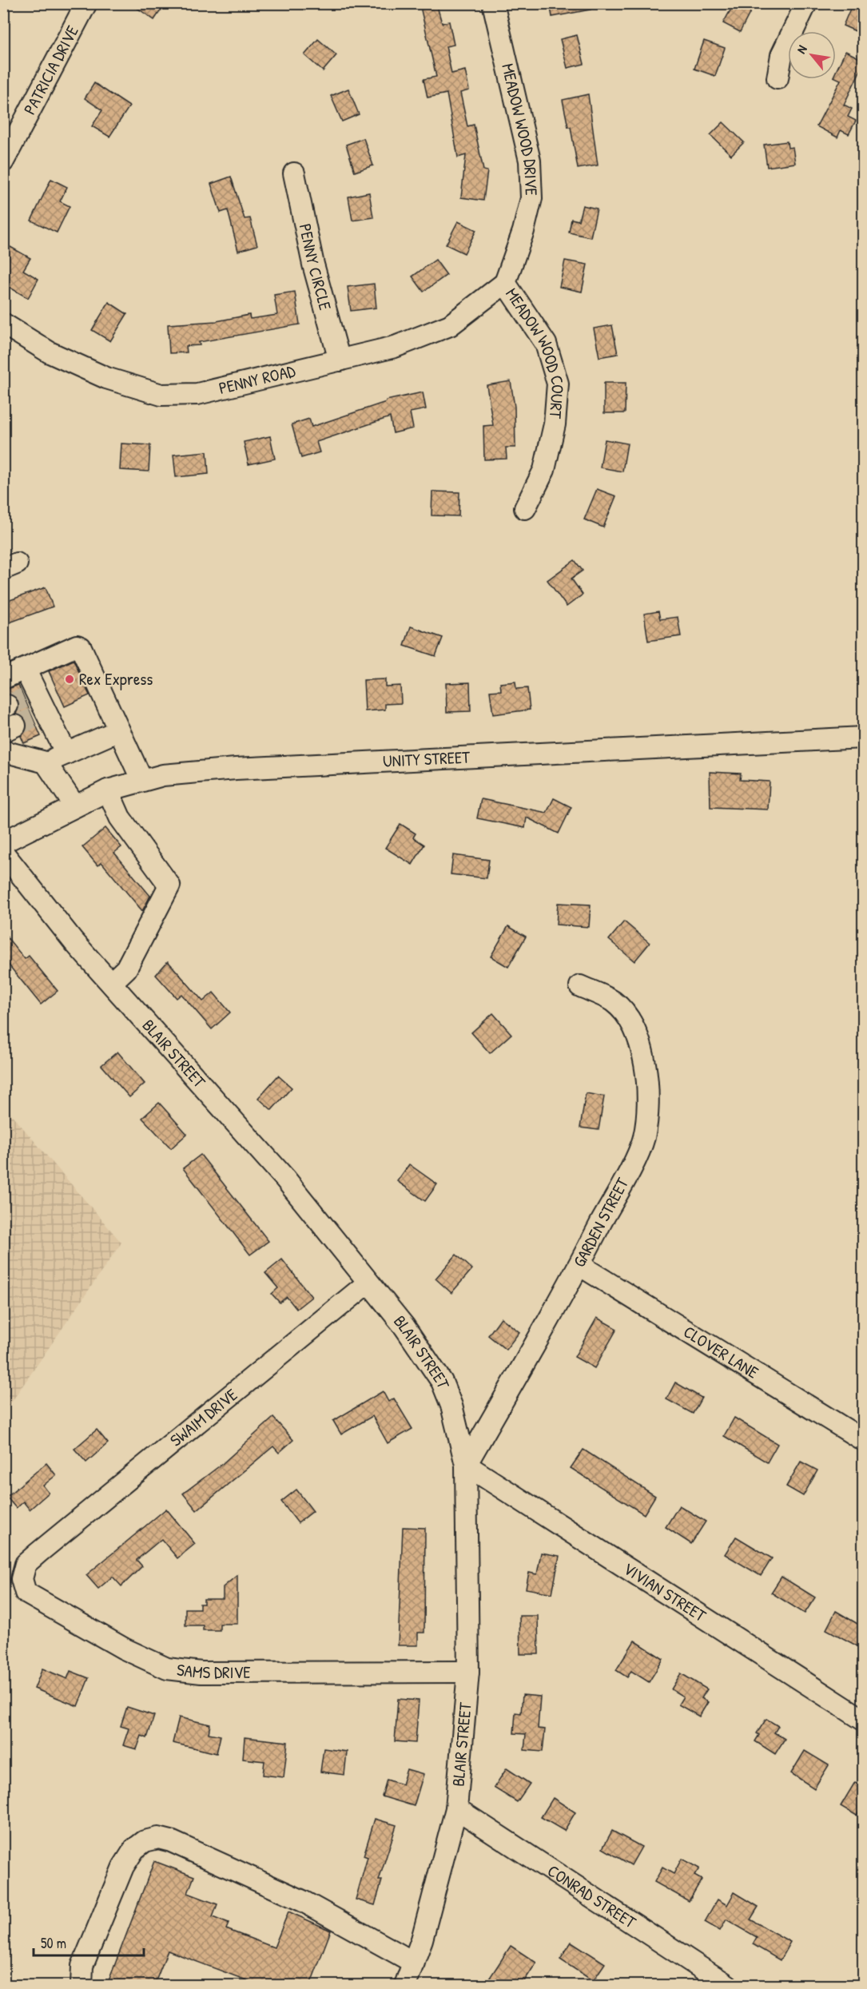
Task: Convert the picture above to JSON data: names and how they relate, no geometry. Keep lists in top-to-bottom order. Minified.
{"streets":{"street":["PATRICIA DRIVE","MEADOW WOOD DRIVE","PENNY CIRCLE","MEADOW WOOD COURT","PENNY ROAD","UNITY STREET","BLAIR STREET","GARDEN STREET","CLOVER LANE","SWAIM DRIVE","VIVIAN STREET","SAMS DRIVE","CONRAD STREET"]},"crossings":[["MEADOW WOOD DRIVE","MEADOW WOOD COURT"],["MEADOW WOOD DRIVE","PENNY ROAD"],["PENNY CIRCLE","PENNY ROAD"],["MEADOW WOOD COURT","PENNY ROAD"],["BLAIR STREET","GARDEN STREET"],["BLAIR STREET","SWAIM DRIVE"],["BLAIR STREET","VIVIAN STREET"],["BLAIR STREET","SAMS DRIVE"],["BLAIR STREET","CONRAD STREET"],["GARDEN STREET","CLOVER LANE"],["GARDEN STREET","VIVIAN STREET"],["SWAIM DRIVE","SAMS DRIVE"]],"places":["Rex Express"],"scale_bar":"50 m","north":"top left"}
